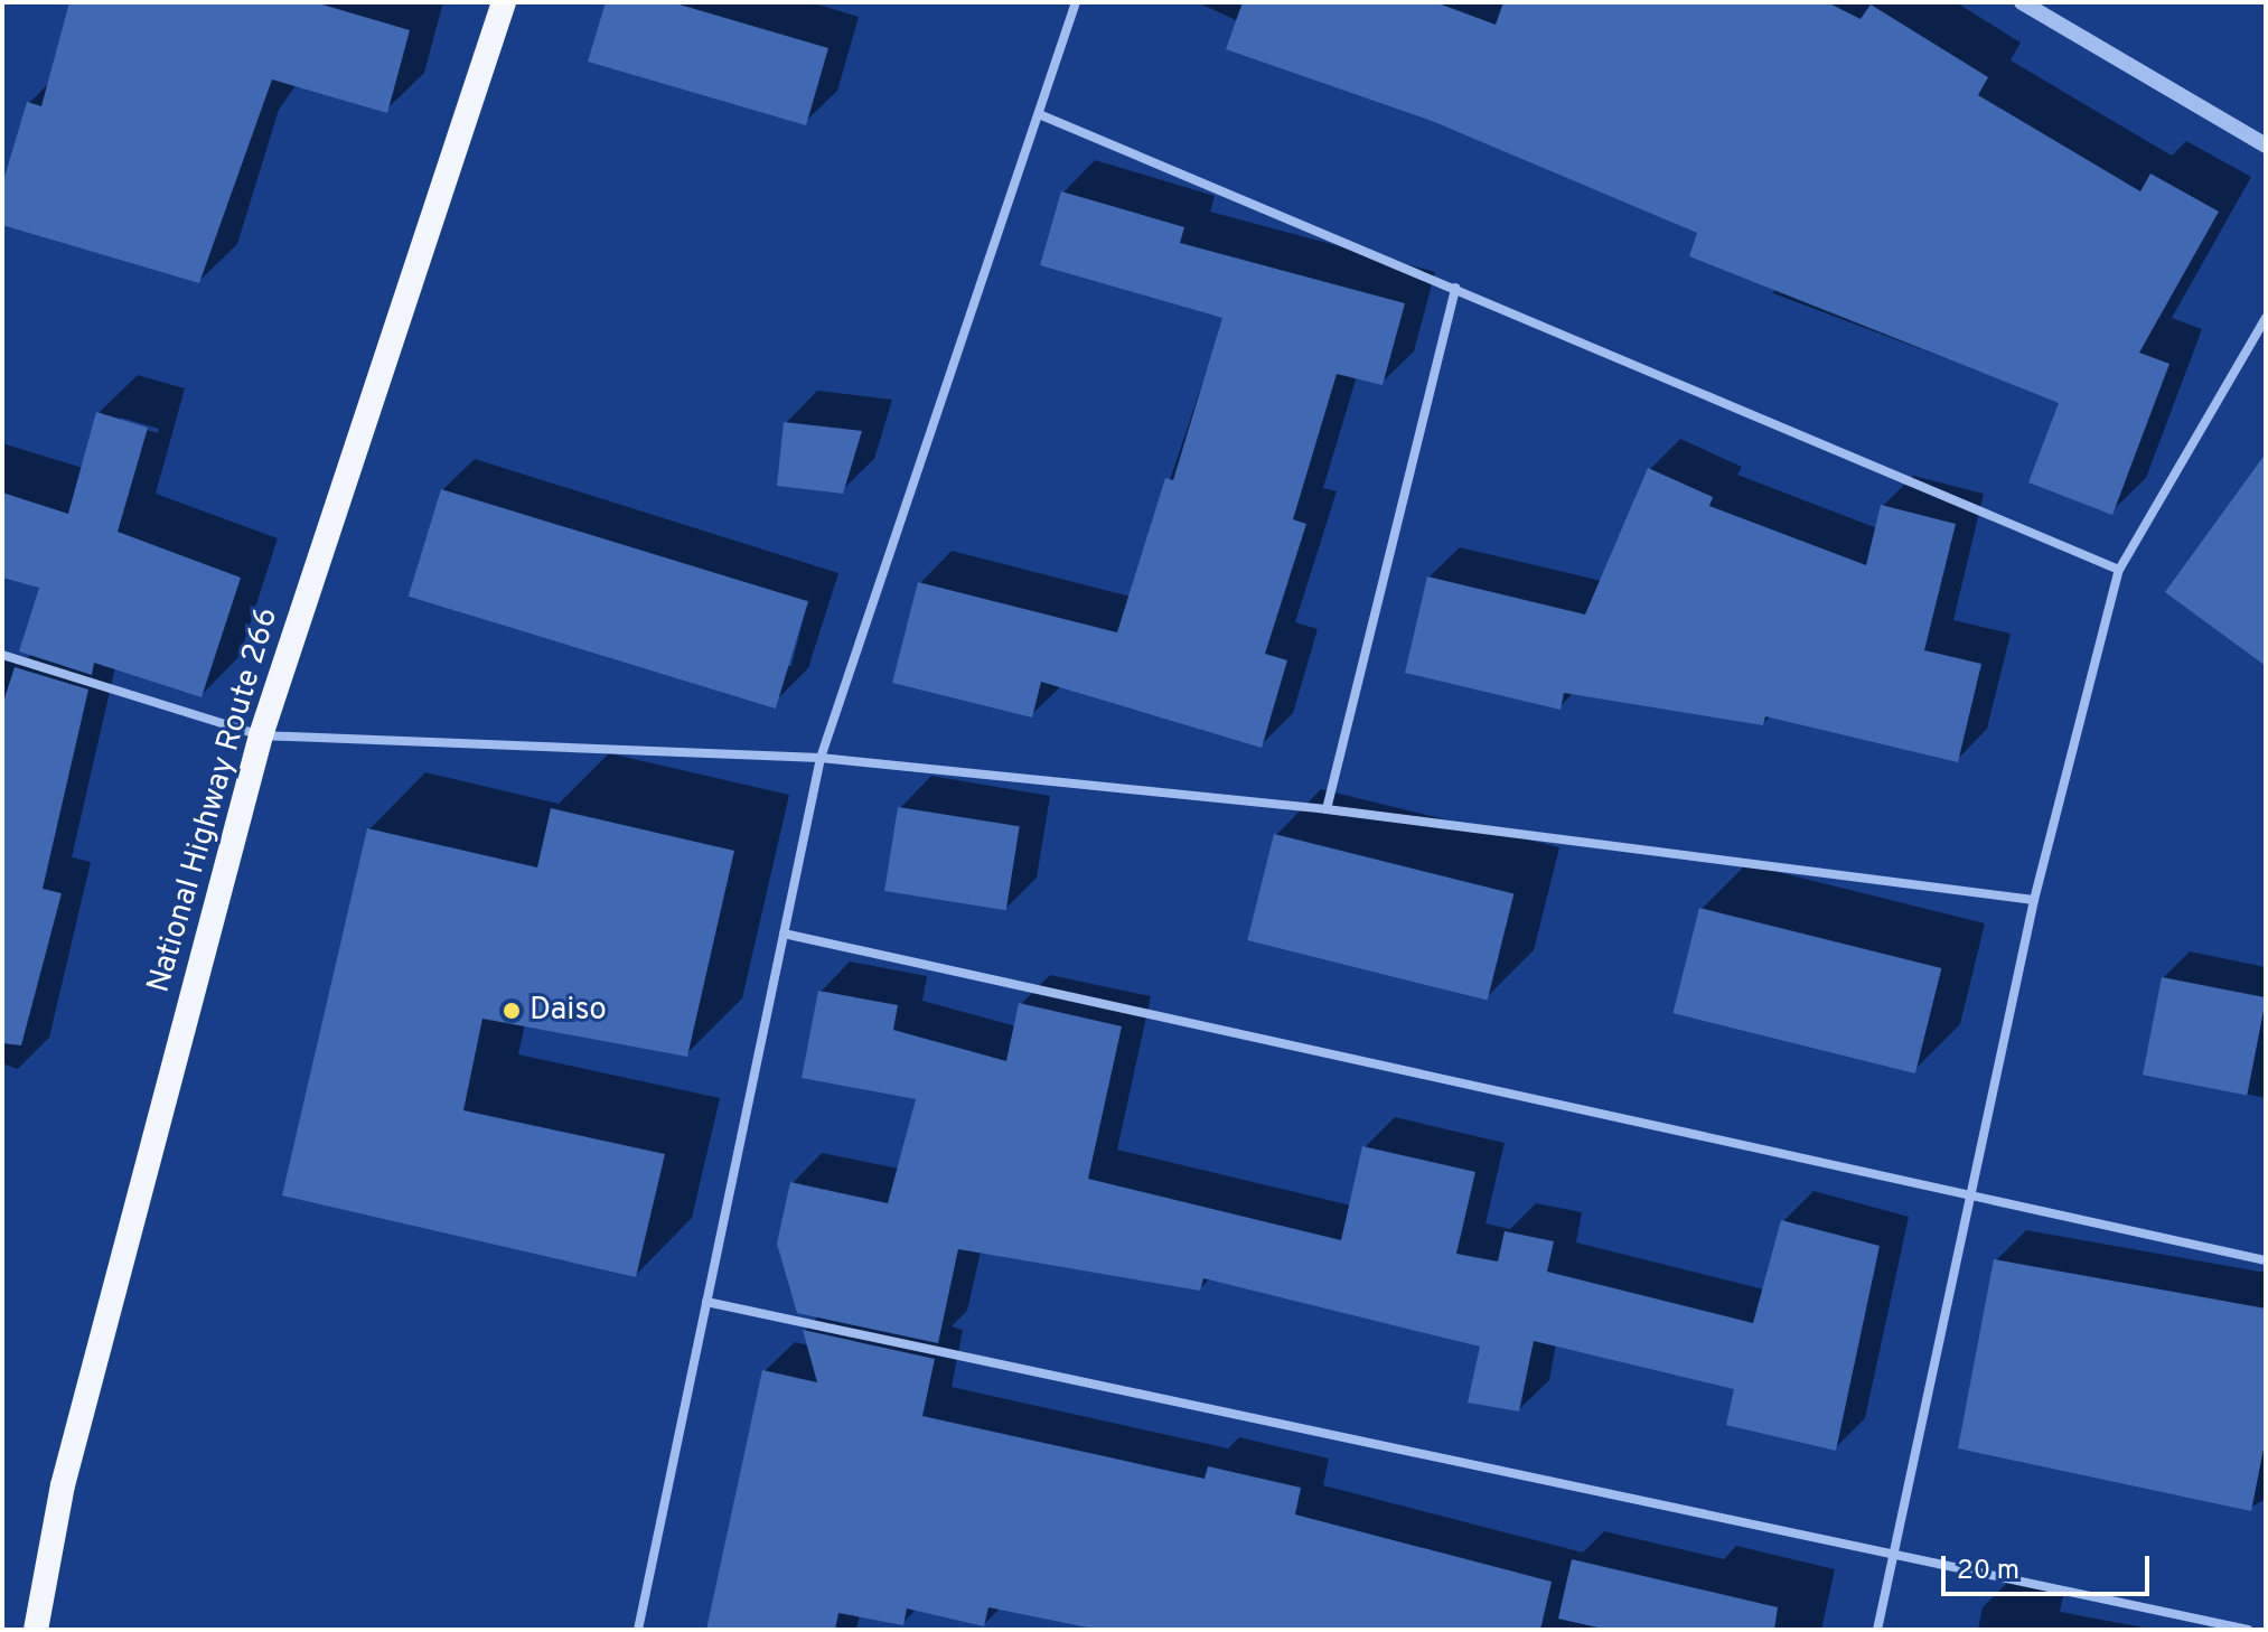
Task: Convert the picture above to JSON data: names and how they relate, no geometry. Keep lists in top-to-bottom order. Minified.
{"streets":{"highway":["National Highway Route 266"]},"places":["Daiso"],"scale_bar":"20 m"}
